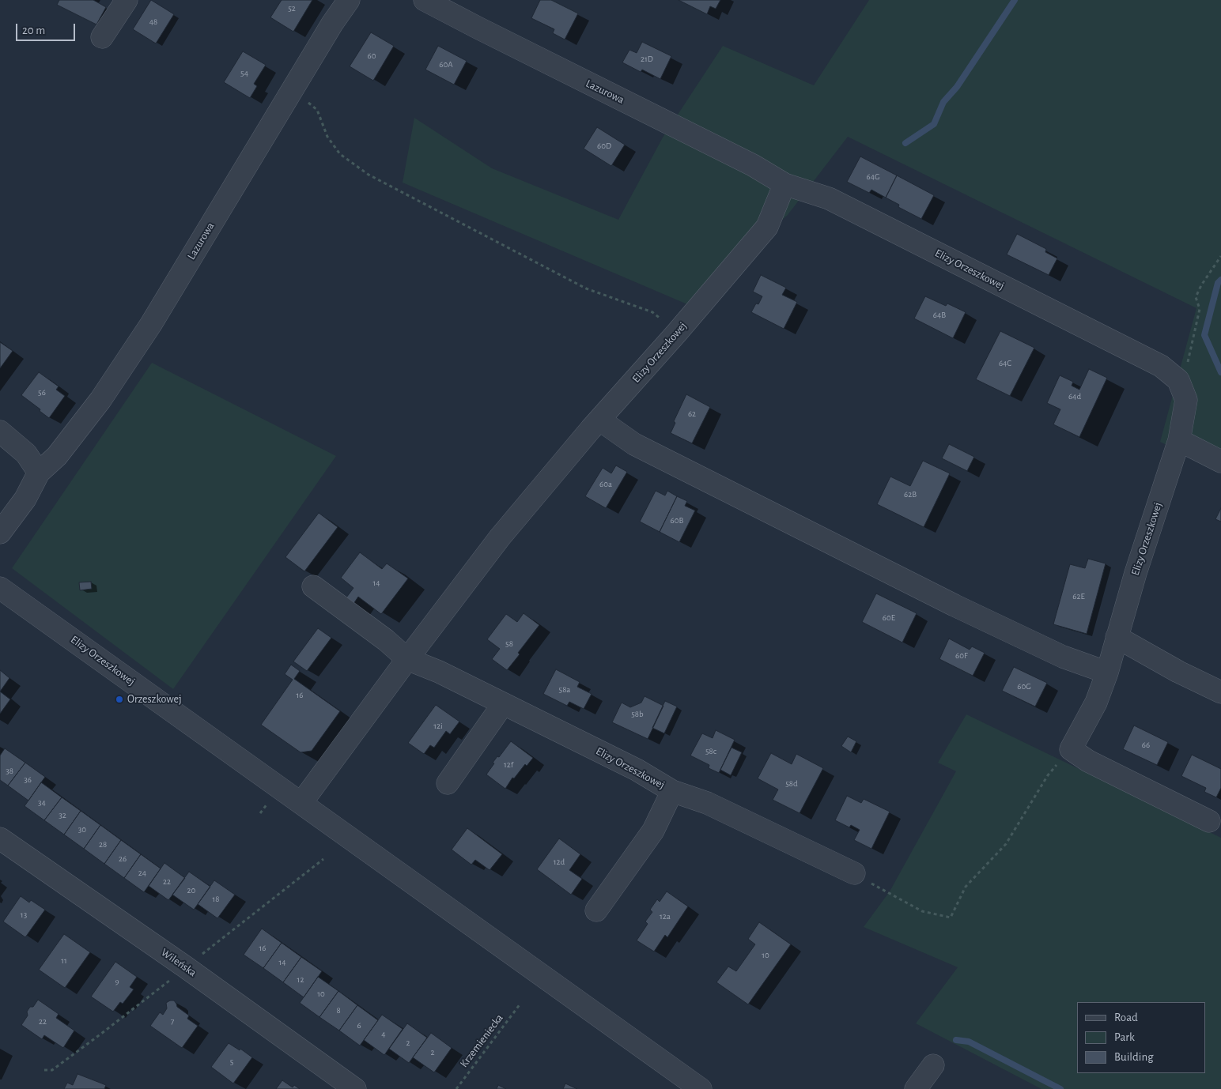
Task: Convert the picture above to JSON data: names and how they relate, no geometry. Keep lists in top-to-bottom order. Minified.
{"streets":{"street":["Lazurowa","Elizy Orzeszkowej","Wileńska"],"path":["Krzemieniecka"]},"crossings":[["Lazurowa","Elizy Orzeszkowej"]],"places":["Orzeszkowej"],"house_numbers":["52","48","60","21D","60A","54","60D","64G","64B","64C","56","64d","62","60a","62B","60B","14","62E","60E","58","60F","60G","58a","16","58b","12i","66","58c","12f","38","36","58d","34","32","30","28","26","12d","24","22","20","18","13","12a","16","10","11","14","12","9","10","8","22","7","6","4","2","2","5"],"legend":["Road","Park","Building"],"scale_bar":"20 m"}
